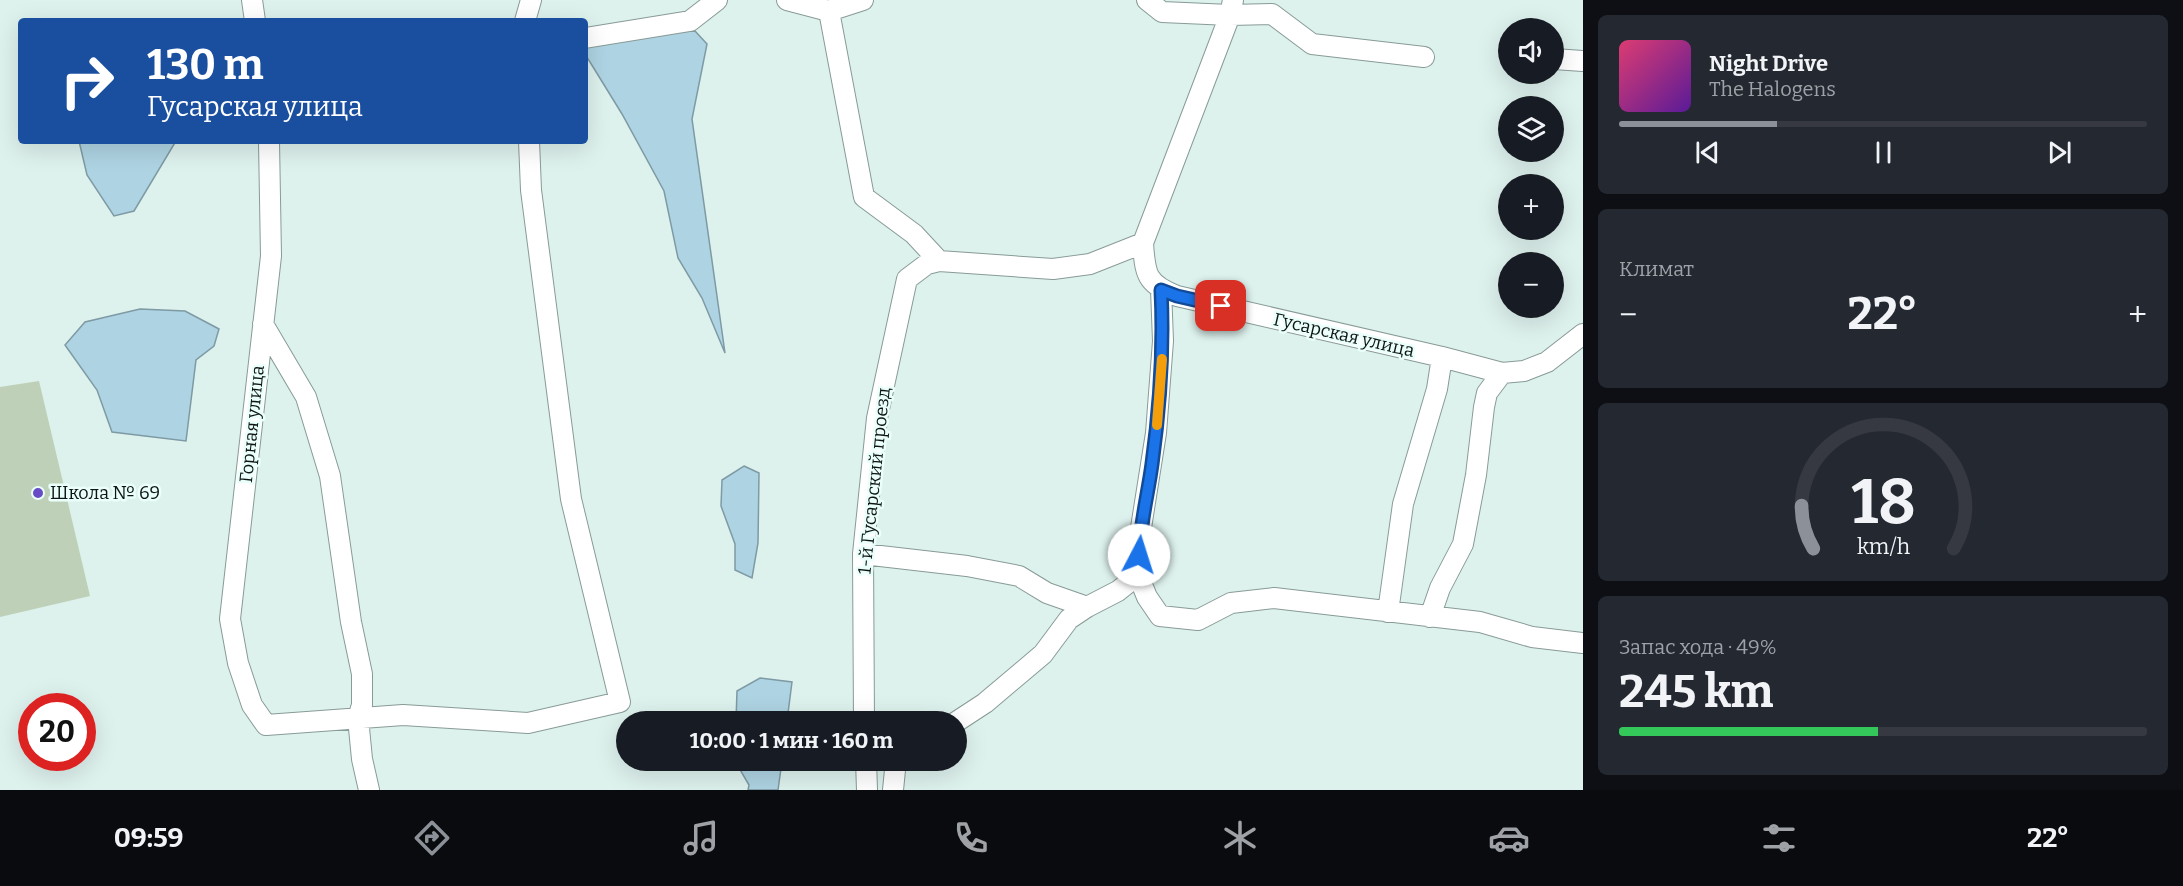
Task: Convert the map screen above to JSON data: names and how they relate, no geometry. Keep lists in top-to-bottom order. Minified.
{"streets":{"street":["Гусарская улица","Горная улица","1-й Гусарский проезд"]},"places":["Школа № 69"],"page":{"map_buttons":["+","−"],"turn":["130 m","Гусарская улица"],"song":["Night Drive","The Halogens"],"tile":["Климат",["Запас хода · 49%","245 km"]],"heat":["−","22°","+"],"limit":"20","trip":"10:00 · 1 мин · 160 m","tabs":["09:59","22°"],"gauge":["18","km/h"]}}
